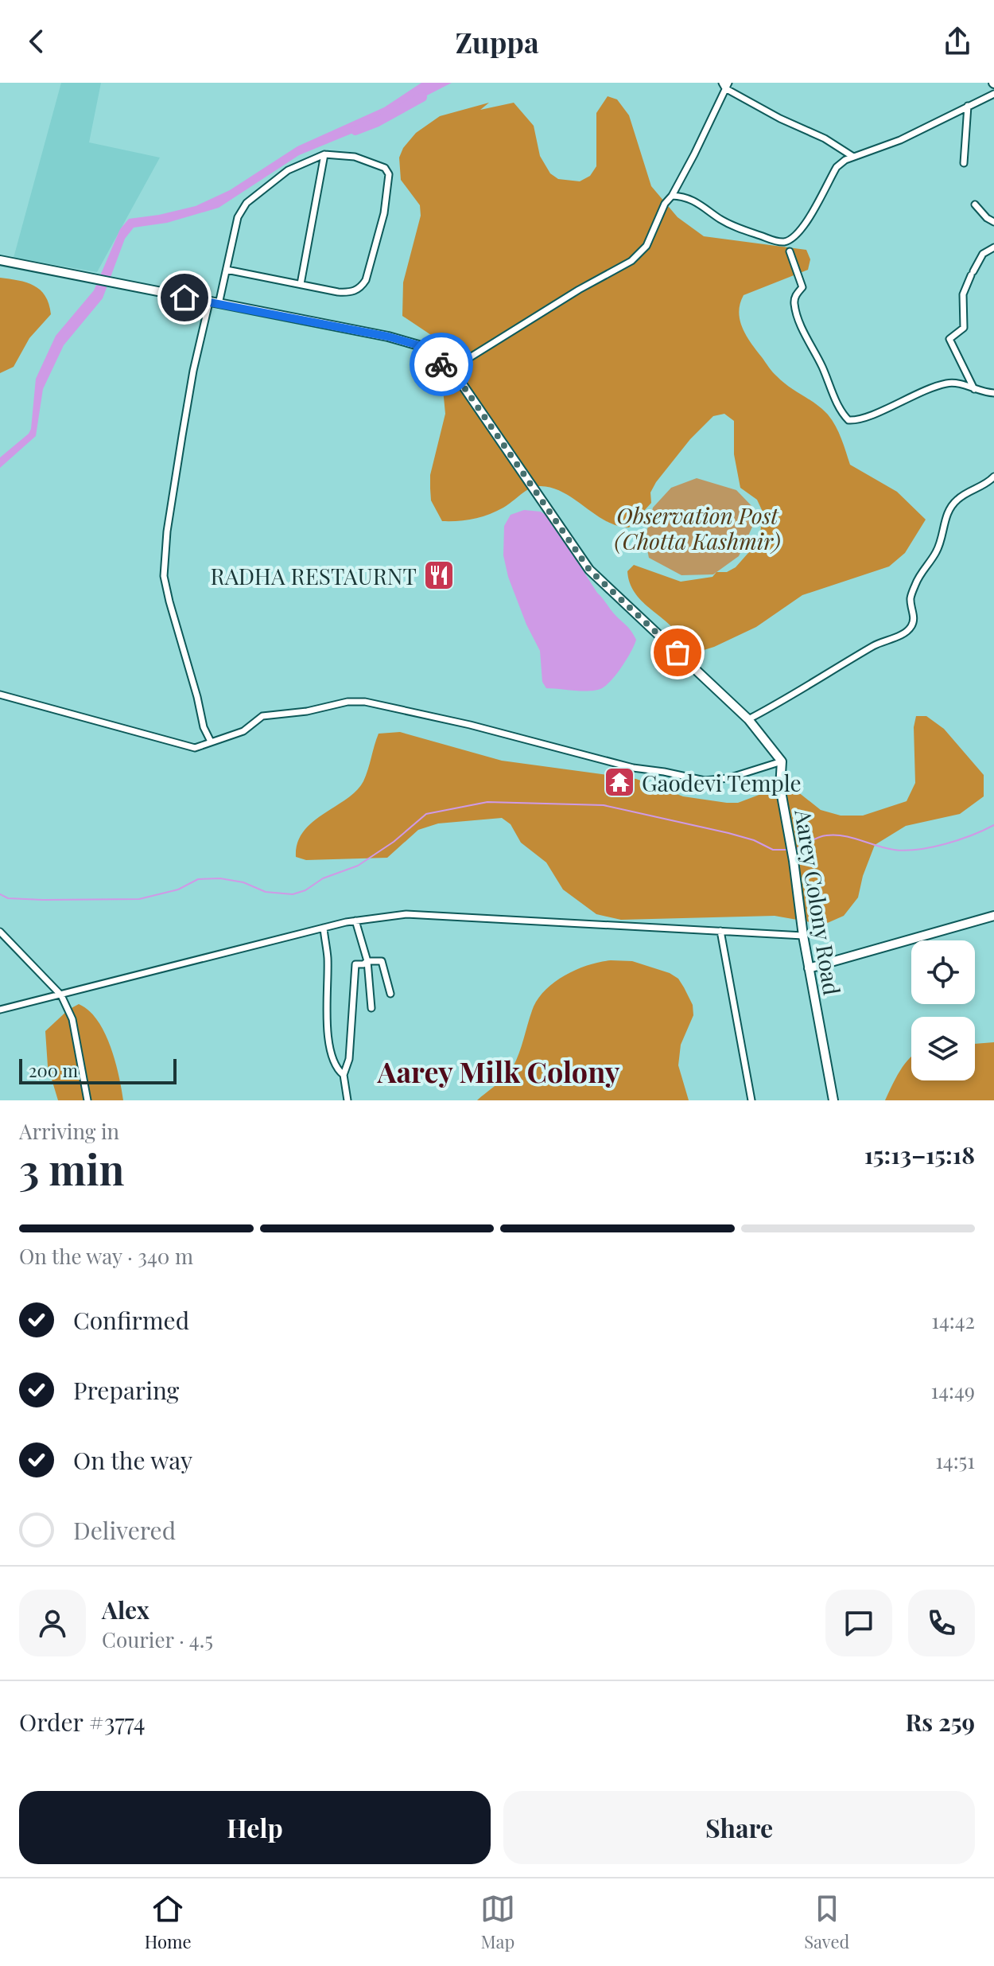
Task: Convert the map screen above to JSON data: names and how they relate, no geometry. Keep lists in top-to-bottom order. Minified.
{"streets":{"main road":["Aarey Colony Road"]},"districts":["Aarey Milk Colony"],"parks":["Observation Post (Chotta Kashmir)"],"places":{"restaurant":["RADHA RESTAURNT"],"temple":["Gaodevi Temple"]},"scale_bar":"200 m","page":{"header":"Zuppa","scale":"200 m","heading":["3 min","Arriving in","15:13–15:18"],"panel":["Alex","Courier · 4.5","Order #3774","Rs 259"],"bar":"On the way · 340 m","list":[["Confirmed","14:42"],["Preparing","14:49"],["On the way","14:51"],"Delivered"],"buttons":["Help","Share"],"tabs":["Home","Map","Saved"]}}
